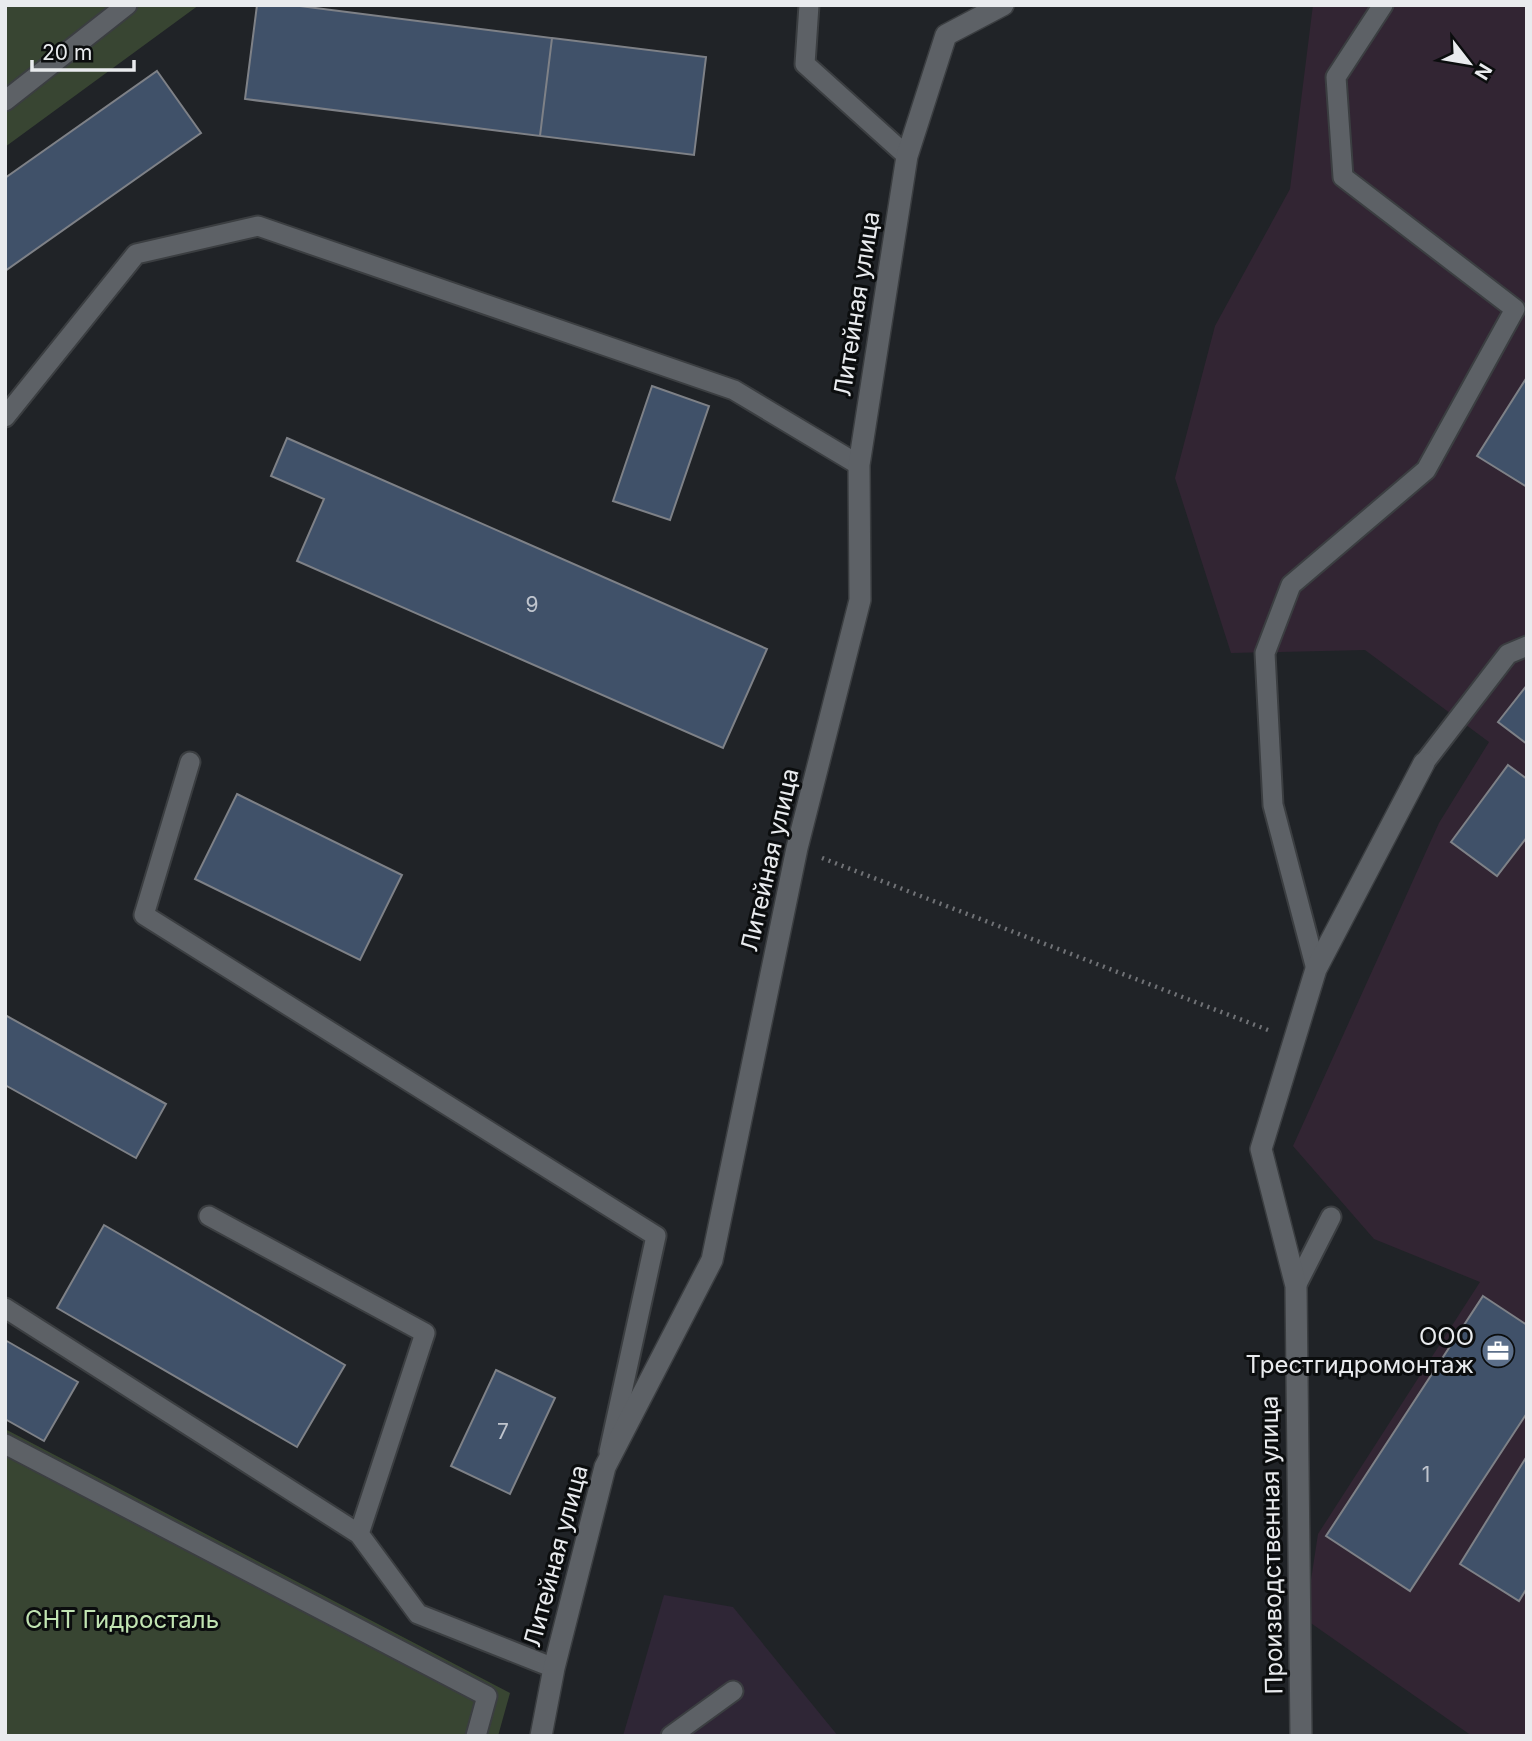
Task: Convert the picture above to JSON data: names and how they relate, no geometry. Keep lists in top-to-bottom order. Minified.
{"streets":{"street":["Литейная улица","Производственная улица"]},"parks":["СНТ Гидросталь"],"places":{"office":["ООО Трестгидромонтаж"]},"house_numbers":["9","7","1"],"scale_bar":"20 m","north":"bottom right"}
